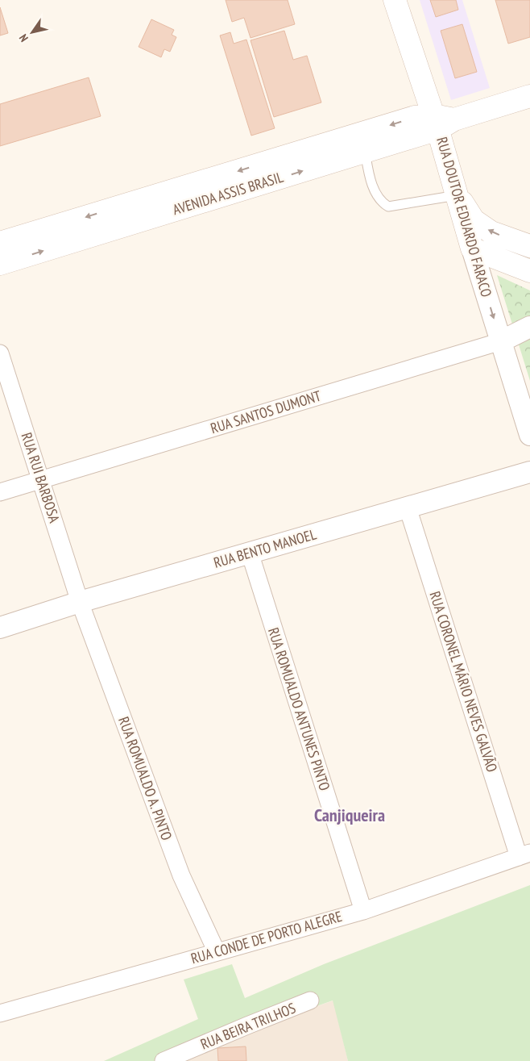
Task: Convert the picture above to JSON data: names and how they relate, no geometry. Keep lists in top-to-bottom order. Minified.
{"streets":{"main road":["AVENIDA ASSIS BRASIL","RUA DOUTOR EDUARDO FARACO"],"street":["RUA SANTOS DUMONT","RUA RUI BARBOSA","RUA BENTO MANOEL","RUA CORONEL MÁRIO NEVES GALVÃO","RUA ROMUALDO ANTUNES PINTO","RUA ROMUALDO A. PINTO","RUA CONDE DE PORTO ALEGRE","RUA BEIRA TRILHOS"]},"crossings":[["AVENIDA ASSIS BRASIL","RUA DOUTOR EDUARDO FARACO"],["RUA DOUTOR EDUARDO FARACO","RUA SANTOS DUMONT"],["RUA SANTOS DUMONT","RUA RUI BARBOSA"],["RUA RUI BARBOSA","RUA BENTO MANOEL"],["RUA RUI BARBOSA","RUA ROMUALDO A. PINTO"],["RUA BENTO MANOEL","RUA CORONEL MÁRIO NEVES GALVÃO"],["RUA BENTO MANOEL","RUA ROMUALDO ANTUNES PINTO"],["RUA BENTO MANOEL","RUA ROMUALDO A. PINTO"],["RUA CORONEL MÁRIO NEVES GALVÃO","RUA CONDE DE PORTO ALEGRE"],["RUA ROMUALDO ANTUNES PINTO","RUA CONDE DE PORTO ALEGRE"],["RUA ROMUALDO A. PINTO","RUA CONDE DE PORTO ALEGRE"]],"districts":["Canjiqueira"],"north":"bottom left"}
